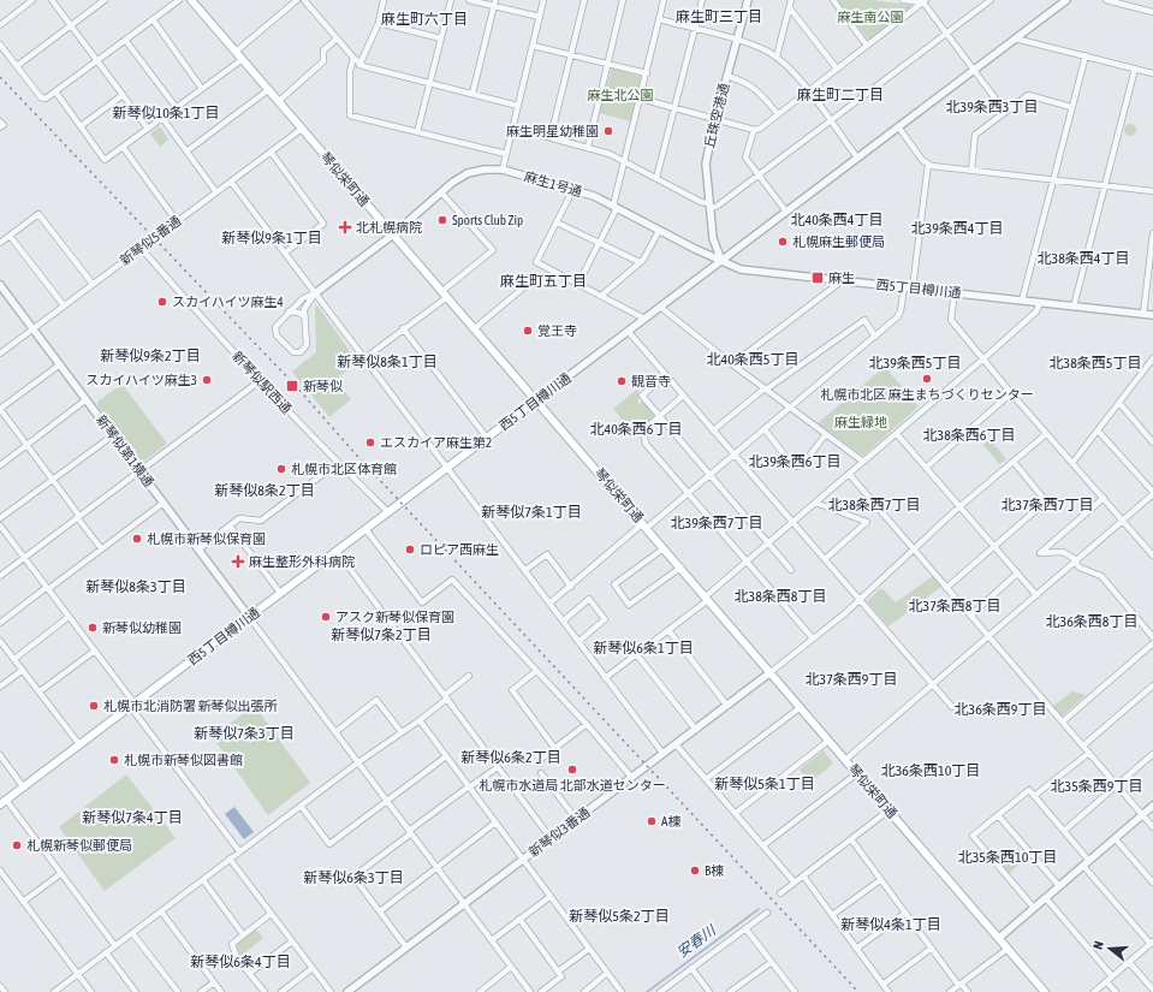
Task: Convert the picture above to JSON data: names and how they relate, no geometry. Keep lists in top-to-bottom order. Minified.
{"streets":{"main road":["琴似栄町通","西5丁目樽川通"],"street":["丘珠空港通","麻生1号通","新琴似5番通","新琴似駅西通","新琴似第1横通","新琴似3番通"]},"crossings":[["丘珠空港通","麻生1号通"],["丘珠空港通","西5丁目樽川通"],["琴似栄町通","麻生1号通"],["琴似栄町通","新琴似5番通"],["琴似栄町通","西5丁目樽川通"],["琴似栄町通","新琴似3番通"],["麻生1号通","西5丁目樽川通"],["新琴似5番通","新琴似駅西通"],["新琴似5番通","新琴似第1横通"],["西5丁目樽川通","新琴似駅西通"],["西5丁目樽川通","新琴似第1横通"]],"districts":["麻生町三丁目","麻生町六丁目","麻生町二丁目","北39条西3丁目","新琴似10条1丁目","北40条西4丁目","北39条西4丁目","新琴似9条1丁目","北38条西4丁目","麻生町五丁目","新琴似9条2丁目","北40条西5丁目","新琴似8条1丁目","北39条西5丁目","北38条西5丁目","北40条西6丁目","北38条西6丁目","北39条西6丁目","新琴似8条2丁目","北38条西7丁目","北37条西7丁目","新琴似7条1丁目","北39条西7丁目","新琴似8条3丁目","北38条西8丁目","北37条西8丁目","北36条西8丁目","新琴似7条2丁目","新琴似6条1丁目","北37条西9丁目","北36条西9丁目","新琴似7条3丁目","新琴似6条2丁目","北36条西10丁目","新琴似5条1丁目","北35条西9丁目","新琴似7条4丁目","北35条西10丁目","新琴似6条3丁目","新琴似5条2丁目","新琴似4条1丁目","新琴似6条4丁目"],"water":["安春川"],"parks":["麻生南公園","麻生北公園","麻生緑地"],"places":{"other":["麻生明星幼稚園","Sports Club Zip","札幌麻生郵便局","スカイハイツ麻生4","覚王寺","札幌市北区 麻生まちづくりセンター","スカイハイツ麻生3","観音寺","エスカイア麻生第2","札幌市北区体育館","札幌市新琴似保育園","ロピア西麻生","アスク新琴似保育園","新琴似幼稚園","札幌市北消防署 新琴似出張所","札幌市新琴似図書館","札幌市水道局 北部水道センター","A棟","札幌新琴似郵便局","B棟"],"health":["北札幌病院","麻生整形外科病院"],"transit":["麻生","新琴似"]},"north":"left"}
